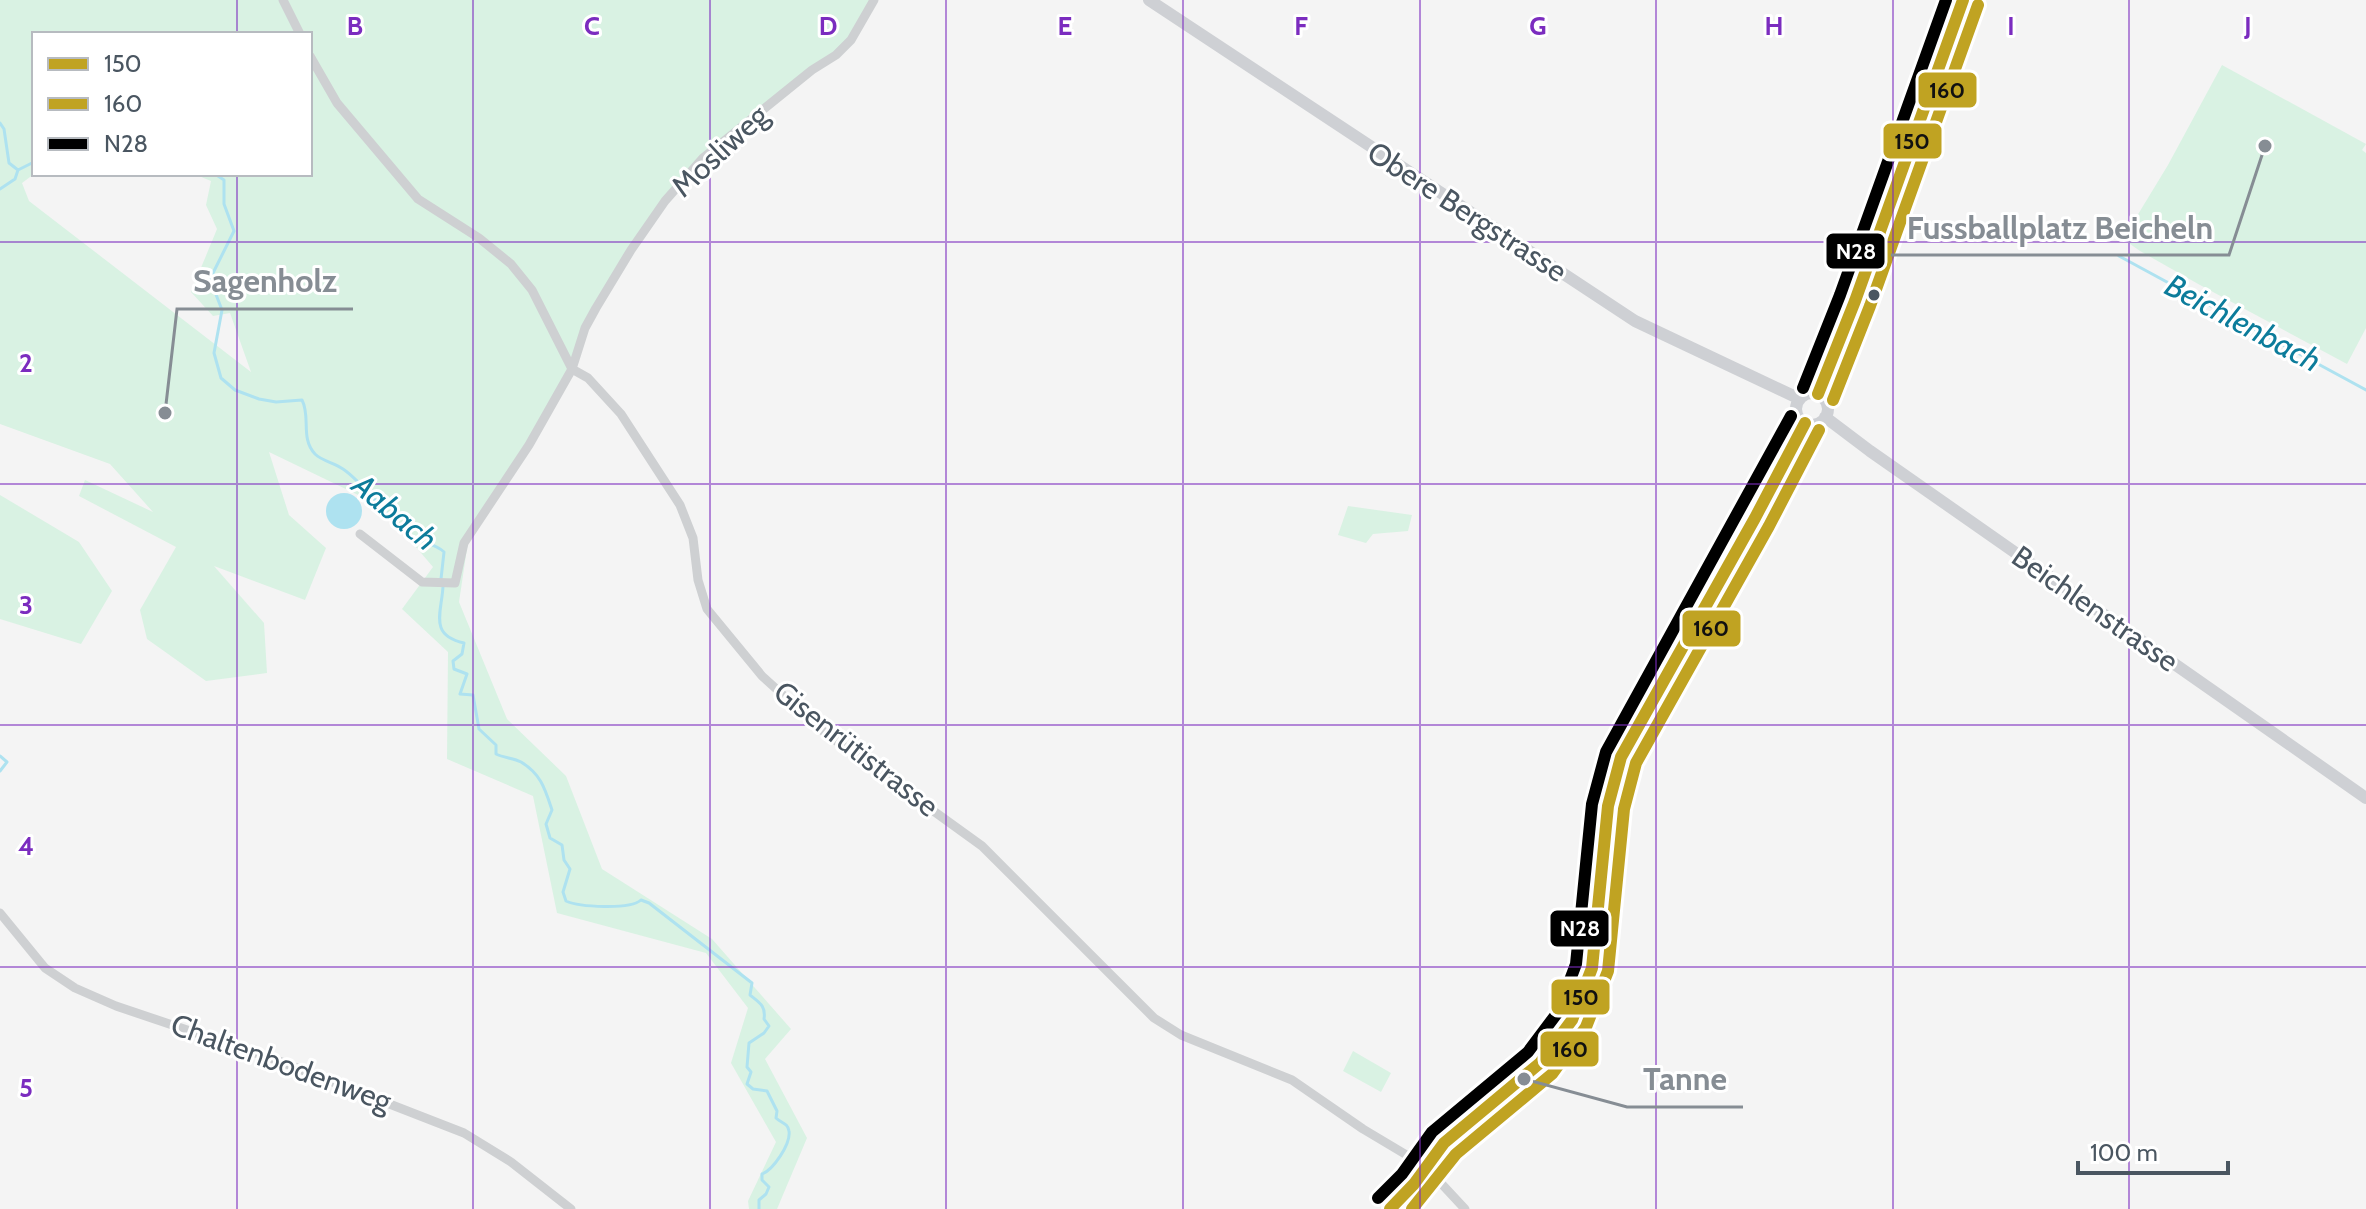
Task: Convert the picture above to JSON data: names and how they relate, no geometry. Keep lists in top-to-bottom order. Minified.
{"streets":{"street":["Mosliweg","Obere Bergstrasse","Beichlenstrasse","Gisenrütistrasse","Chaltenbodenweg"]},"crossings":[["Mosliweg","Gisenrütistrasse"],["Obere Bergstrasse","Beichlenstrasse"]],"water":["Beichlenbach","Aabach"],"places":["Fussballplatz Beicheln","Sagenholz","Tanne"],"lines":["transit line 150","transit line N28","transit line 160"],"legend":["150","160","N28"],"scale_bar":"100 m","grid":{"columns":["B","C","D","E","F","G","H","I","J"],"rows":["2","3","4","5"]}}
